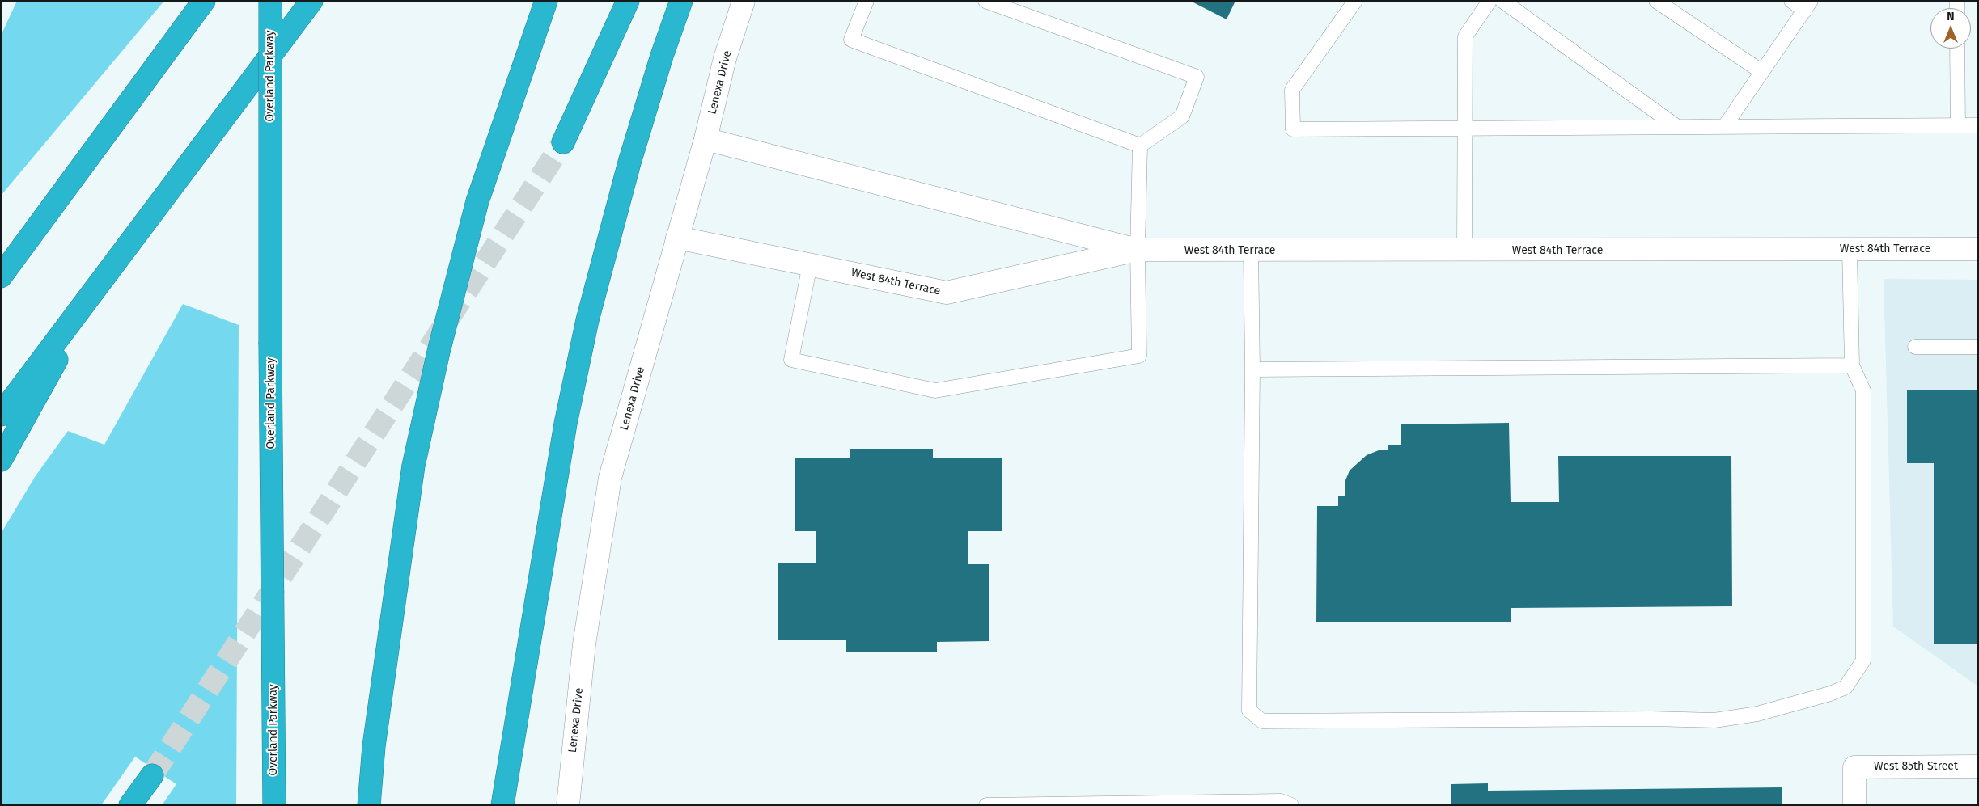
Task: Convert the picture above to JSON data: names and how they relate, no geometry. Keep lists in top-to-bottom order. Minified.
{"streets":{"highway":["Overland Parkway"],"street":["Lenexa Drive","West 84th Terrace","West 85th Street"]},"crossings":[["Lenexa Drive","West 84th Terrace"]],"north":"top"}
